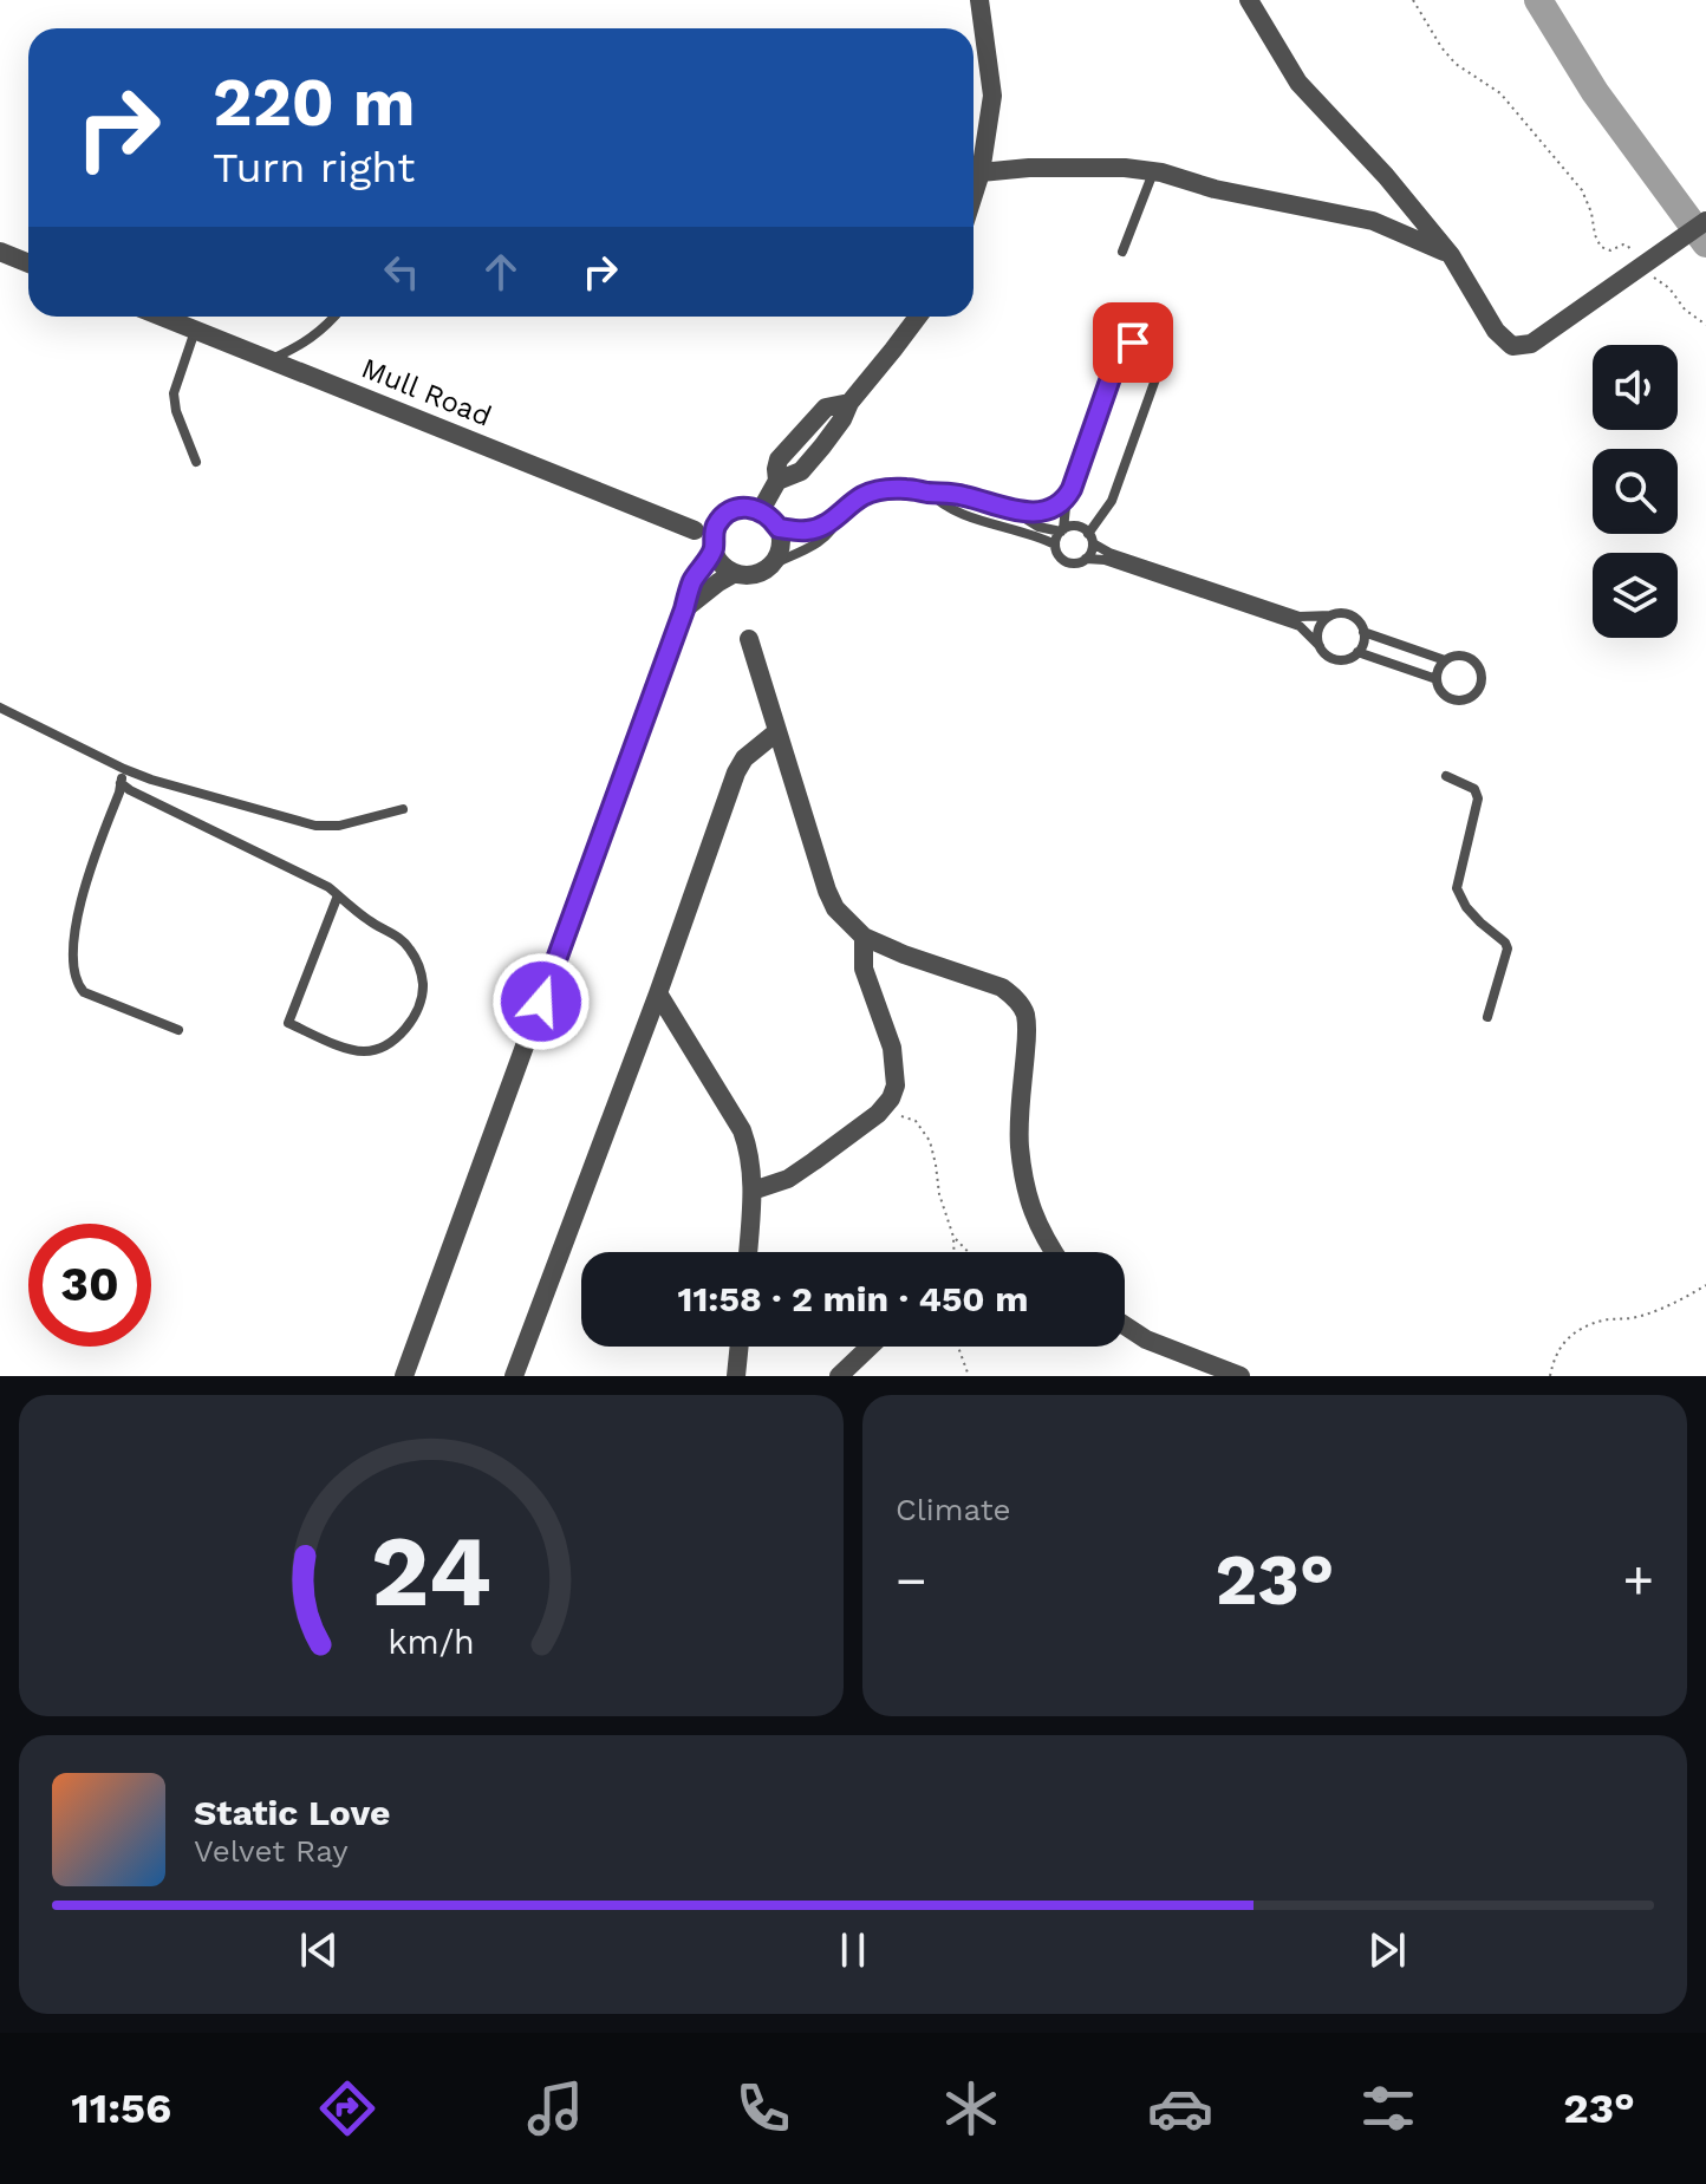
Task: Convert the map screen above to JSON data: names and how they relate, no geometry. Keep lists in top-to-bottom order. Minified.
{"streets":{"street":["Mull Road"]},"page":{"turn":["220 m","Turn right"],"limit":"30","trip":"11:58 · 2 min · 450 m","tile":"Climate","heat":["−","23°","+"],"song":["Static Love","Velvet Ray"],"tabs":["11:56","23°"],"gauge":["24","km/h"]}}
